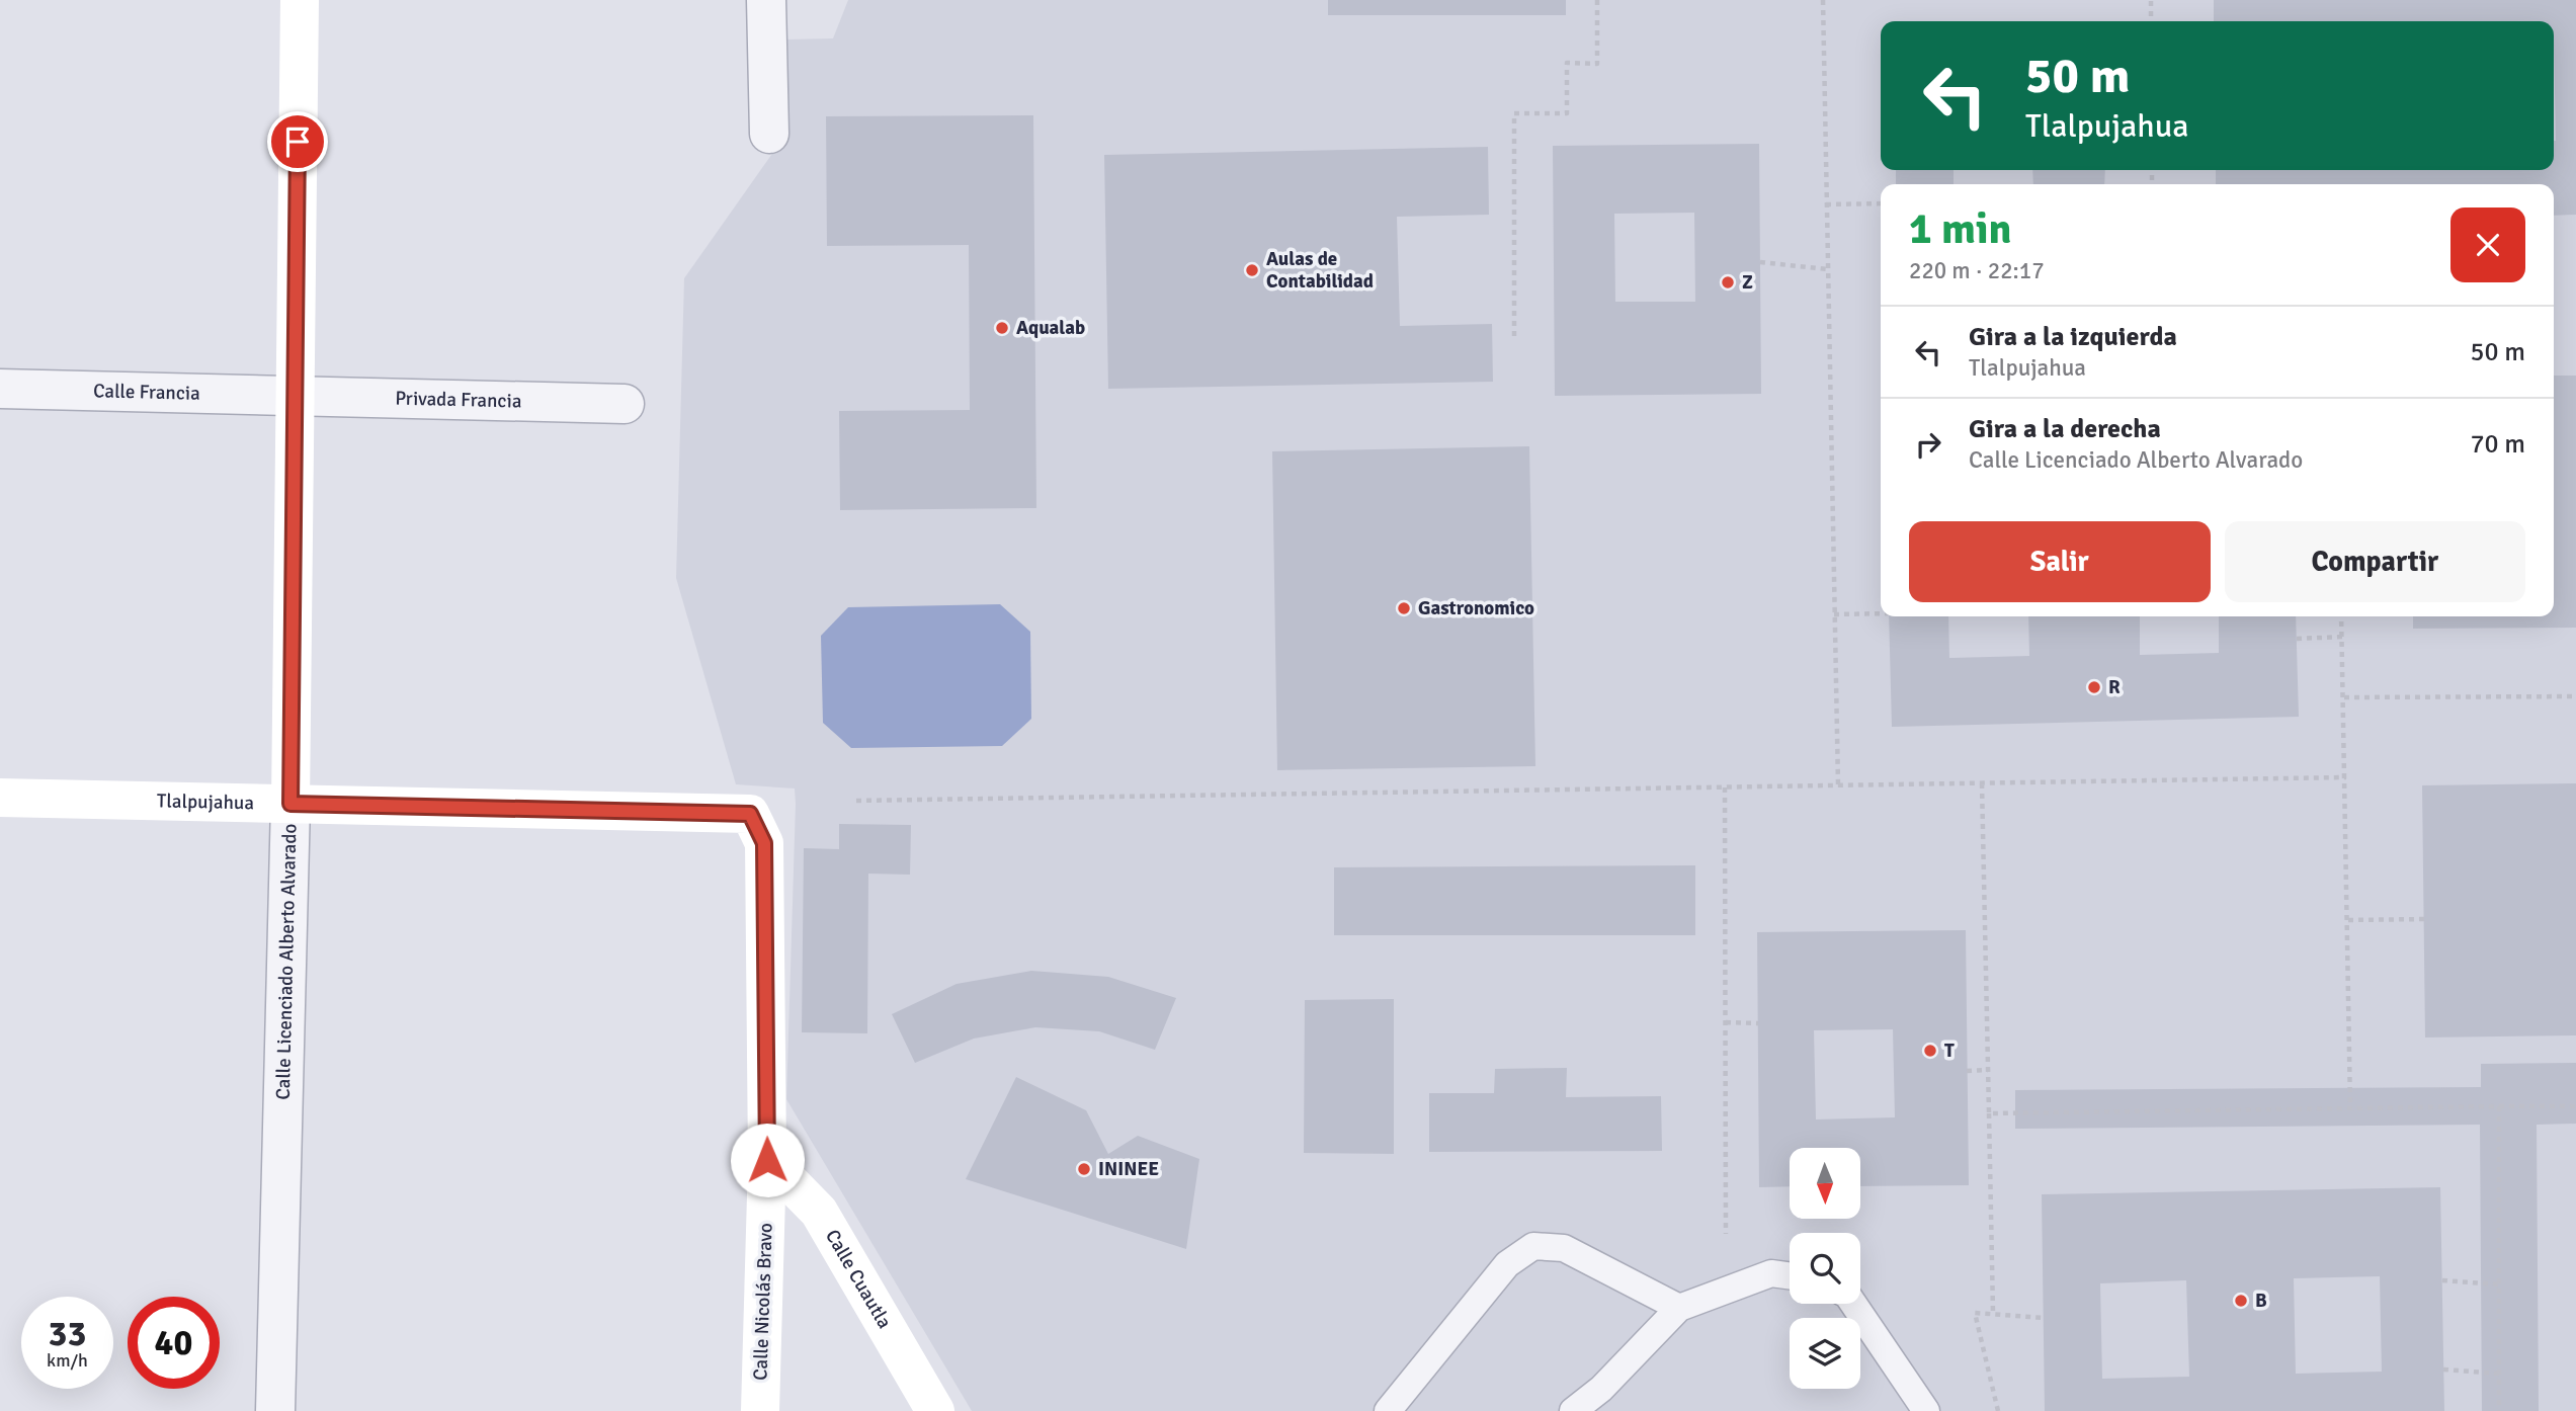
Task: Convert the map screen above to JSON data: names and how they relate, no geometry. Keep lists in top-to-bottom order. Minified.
{"streets":{"street":["Calle Francia","Privada Francia","Tlalpujahua","Calle Licenciado Alberto Alvarado","Calle Cuautla","Calle Nicolás Bravo"]},"crossings":[["Calle Francia","Privada Francia"],["Calle Francia","Calle Licenciado Alberto Alvarado"],["Privada Francia","Calle Licenciado Alberto Alvarado"],["Tlalpujahua","Calle Licenciado Alberto Alvarado"],["Tlalpujahua","Calle Nicolás Bravo"],["Calle Cuautla","Calle Nicolás Bravo"]],"places":["Aulas de Contabilidad","Z","Aqualab","Gastronomico","R","T","ININEE","B"],"north":"bottom","page":{"turn":["50 m","Tlalpujahua"],"heading":["1 min","220 m · 22:17"],"list":[{"name":"Gira a la izquierda","note":"Tlalpujahua","value":"50 m"},{"name":"Gira a la derecha","note":"Calle Licenciado Alberto Alvarado","value":"70 m"}],"buttons":["Salir","Compartir"],"speed":"33 km/h","limit":"40"}}
